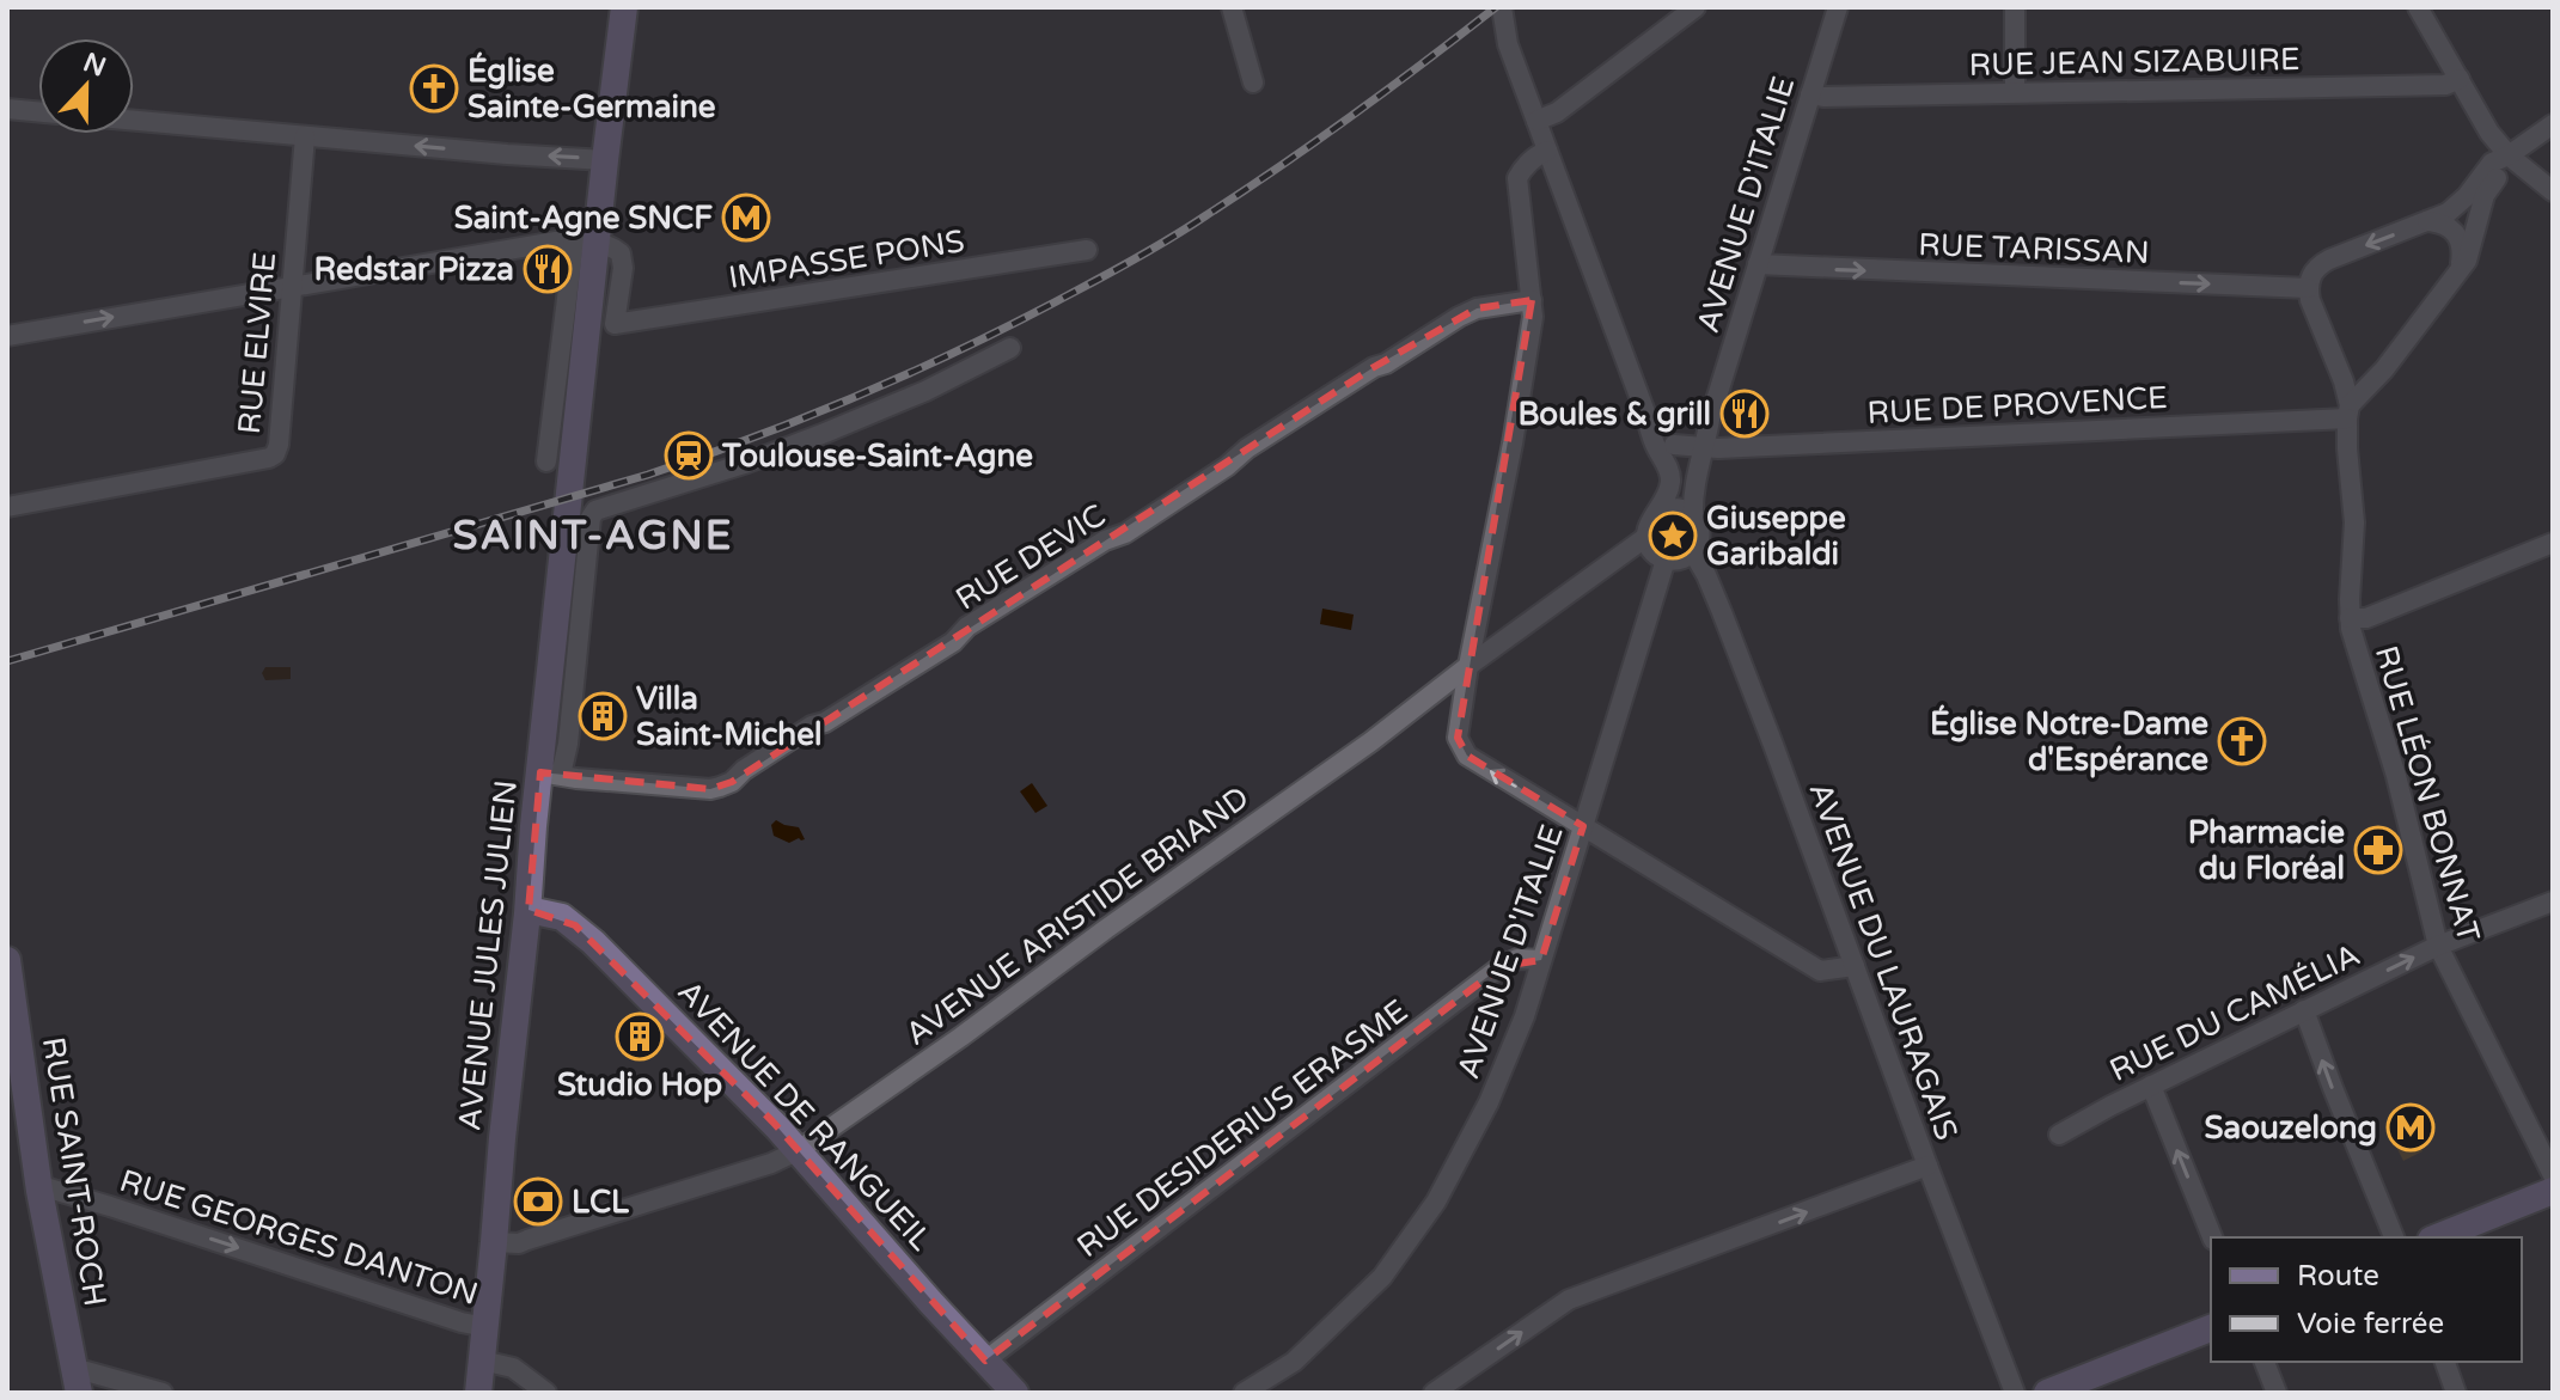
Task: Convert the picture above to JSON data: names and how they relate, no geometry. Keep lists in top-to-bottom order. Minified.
{"streets":{"street":["RUE JEAN SIZABUIRE","AVENUE D'ITALIE","RUE TARISSAN","IMPASSE PONS","RUE ELVIRE","RUE DE PROVENCE","RUE DEVIC","RUE LÉON BONNAT","AVENUE ARISTIDE BRIAND","AVENUE JULES JULIEN","AVENUE DU LAURAGAIS","RUE DU CAMÉLIA","AVENUE DE RANGUEIL","RUE DESIDERIUS ERASME","RUE SAINT-ROCH","RUE GEORGES DANTON"]},"crossings":[["RUE JEAN SIZABUIRE","AVENUE D'ITALIE"],["AVENUE D'ITALIE","RUE TARISSAN"],["AVENUE D'ITALIE","RUE DE PROVENCE"],["AVENUE D'ITALIE","AVENUE ARISTIDE BRIAND"],["AVENUE D'ITALIE","AVENUE DU LAURAGAIS"],["AVENUE D'ITALIE","RUE DESIDERIUS ERASME"],["RUE TARISSAN","RUE LÉON BONNAT"],["IMPASSE PONS","AVENUE JULES JULIEN"],["RUE DE PROVENCE","RUE LÉON BONNAT"],["RUE DEVIC","AVENUE JULES JULIEN"],["RUE LÉON BONNAT","RUE DU CAMÉLIA"],["AVENUE ARISTIDE BRIAND","AVENUE JULES JULIEN"],["AVENUE ARISTIDE BRIAND","AVENUE DU LAURAGAIS"],["AVENUE ARISTIDE BRIAND","AVENUE DE RANGUEIL"],["AVENUE JULES JULIEN","AVENUE DE RANGUEIL"],["AVENUE JULES JULIEN","RUE GEORGES DANTON"],["AVENUE DE RANGUEIL","RUE DESIDERIUS ERASME"],["RUE SAINT-ROCH","RUE GEORGES DANTON"]],"one_way":["RUE TARISSAN","RUE GEORGES DANTON"],"districts":["SAINT-AGNE"],"places":{"church":["Église Sainte-Germaine","Église Notre-Dame d'Espérance"],"metro station":["Saint-Agne SNCF","Saouzelong"],"restaurant":["Redstar Pizza","Boules & grill"],"station":["Toulouse-Saint-Agne"],"place":["Giuseppe Garibaldi"],"building":["Villa Saint-Michel","Studio Hop"],"pharmacy":["Pharmacie du Floréal"],"bank":["LCL"]},"legend":["Route","Voie ferrée"],"north":"top"}
